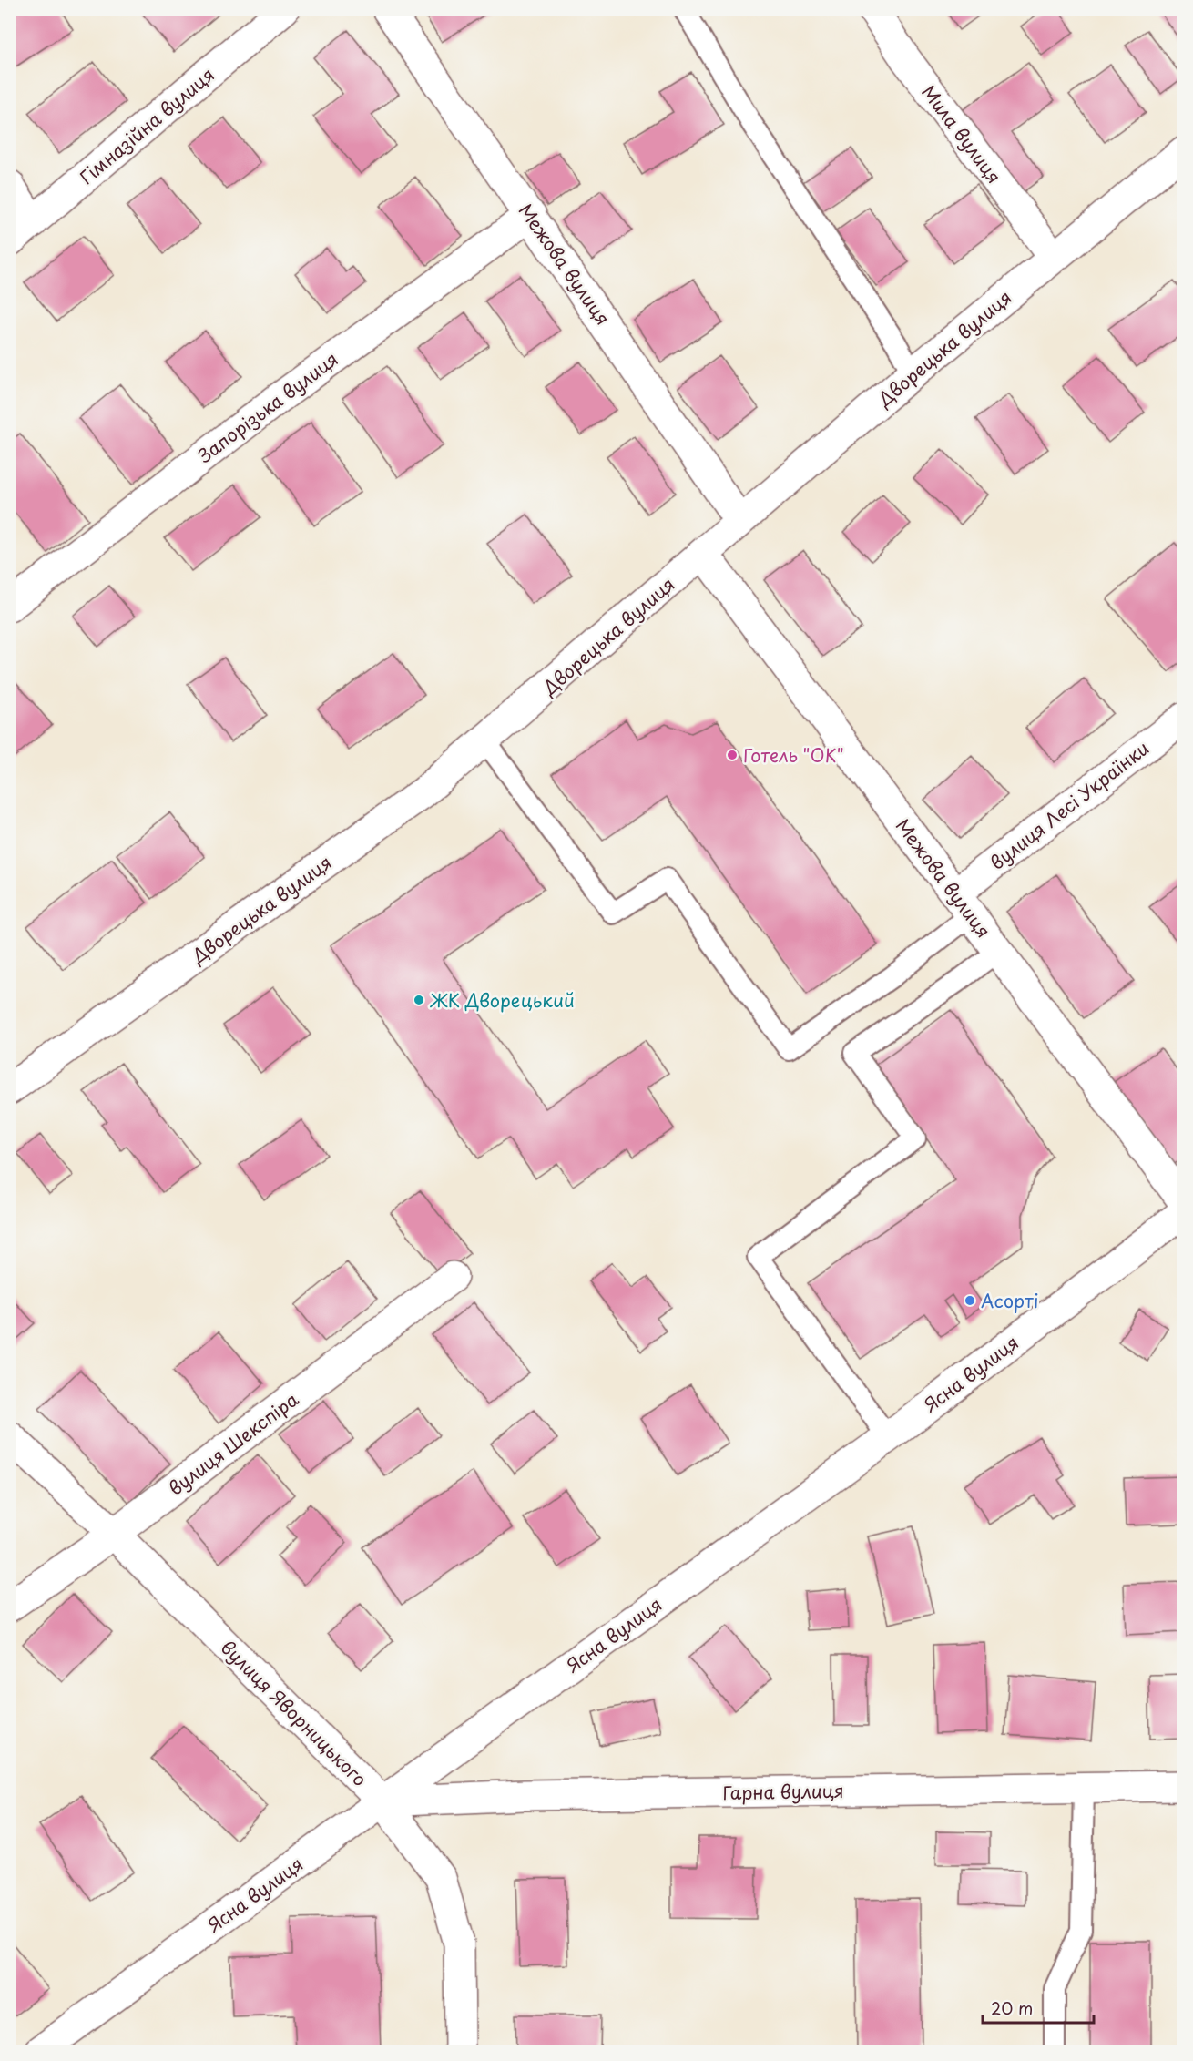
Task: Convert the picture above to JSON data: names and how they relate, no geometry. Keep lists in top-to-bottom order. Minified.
{"streets":{"street":["Гімназійна вулиця","Мила вулиця","Межова вулиця","Дворецька вулиця","Запорізька вулиця","вулиця Лесі Українки","Ясна вулиця","вулиця Шекспіра","вулиця Яворницького","Гарна вулиця"]},"crossings":[["Мила вулиця","Дворецька вулиця"],["Межова вулиця","Дворецька вулиця"],["Межова вулиця","Запорізька вулиця"],["Межова вулиця","вулиця Лесі Українки"],["Ясна вулиця","вулиця Яворницького"],["Ясна вулиця","Гарна вулиця"],["вулиця Шекспіра","вулиця Яворницького"],["вулиця Яворницького","Гарна вулиця"]],"places":["Готель \"ОК\"","ЖК Дворецький","Асорті"],"scale_bar":"20 m"}
